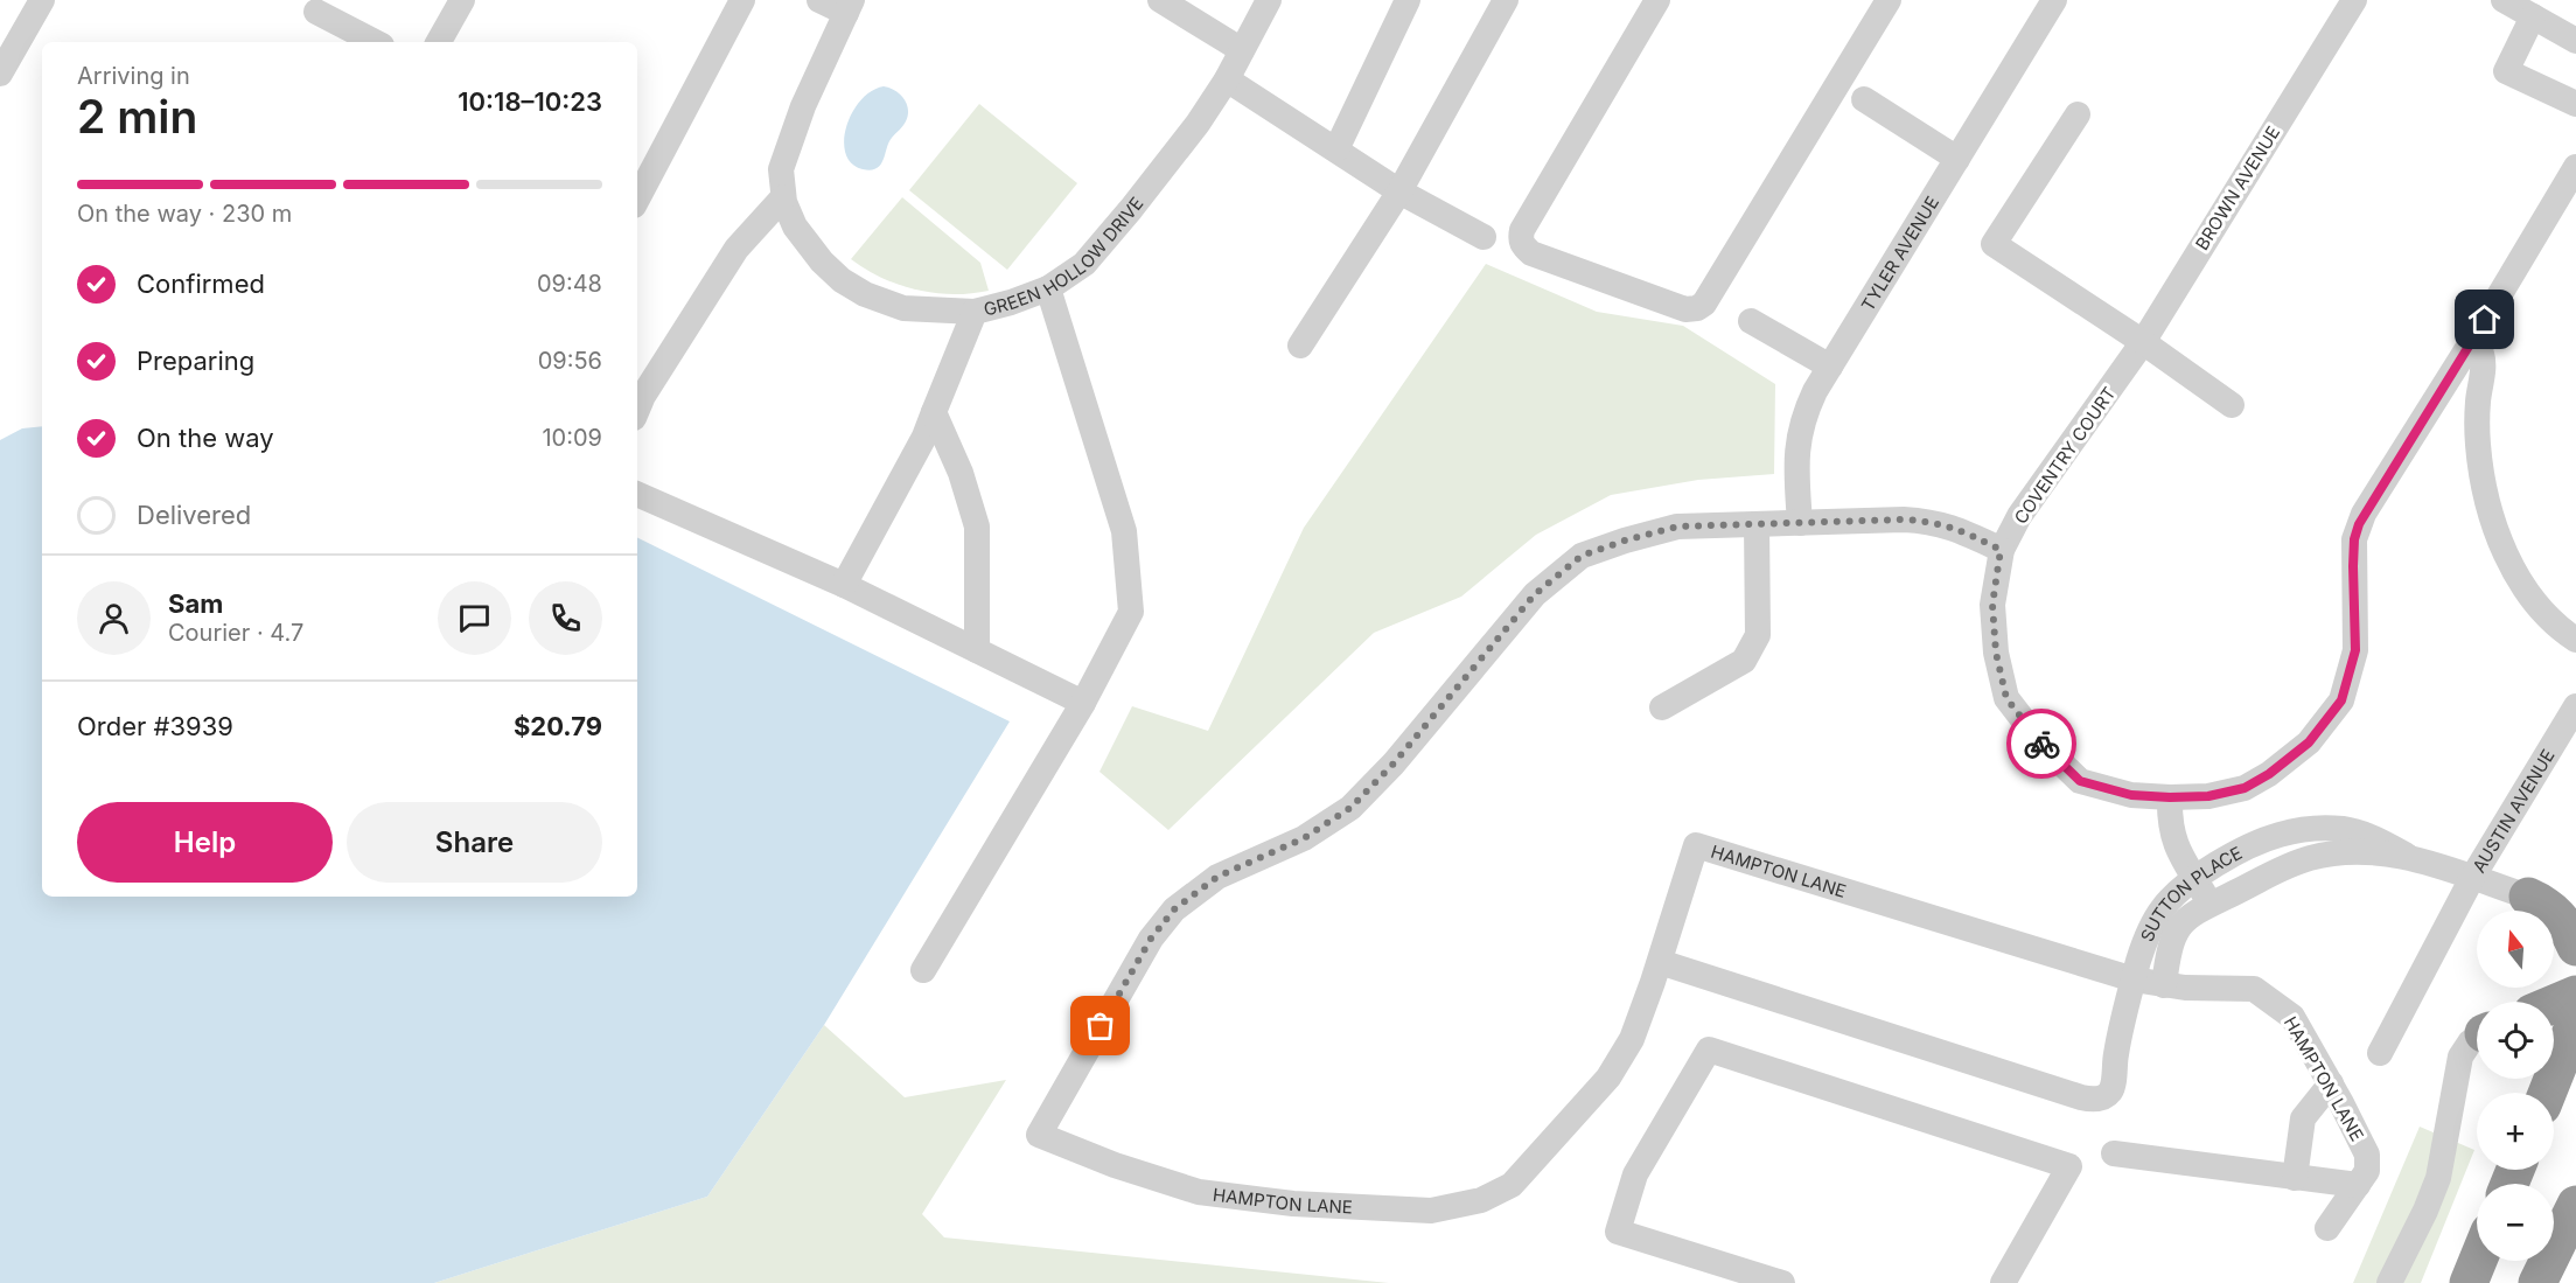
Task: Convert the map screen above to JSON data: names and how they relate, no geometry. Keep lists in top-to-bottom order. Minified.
{"streets":{"street":["BROWN AVENUE","GREEN HOLLOW DRIVE","TYLER AVENUE","COVENTRY COURT","AUSTIN AVENUE","HAMPTON LANE","SUTTON PLACE"]},"crossings":[["BROWN AVENUE","COVENTRY COURT"],["TYLER AVENUE","HAMPTON LANE"],["COVENTRY COURT","HAMPTON LANE"],["AUSTIN AVENUE","SUTTON PLACE"],["HAMPTON LANE","SUTTON PLACE"]],"north":"top","page":{"heading":["2 min","Arriving in","10:18–10:23"],"panel":["Sam","Courier · 4.7","Order #3939","$20.79"],"bar":"On the way · 230 m","list":[["Confirmed","09:48"],["Preparing","09:56"],["On the way","10:09"],"Delivered"],"buttons":["Help","Share"],"map_buttons":["+","−"]}}
